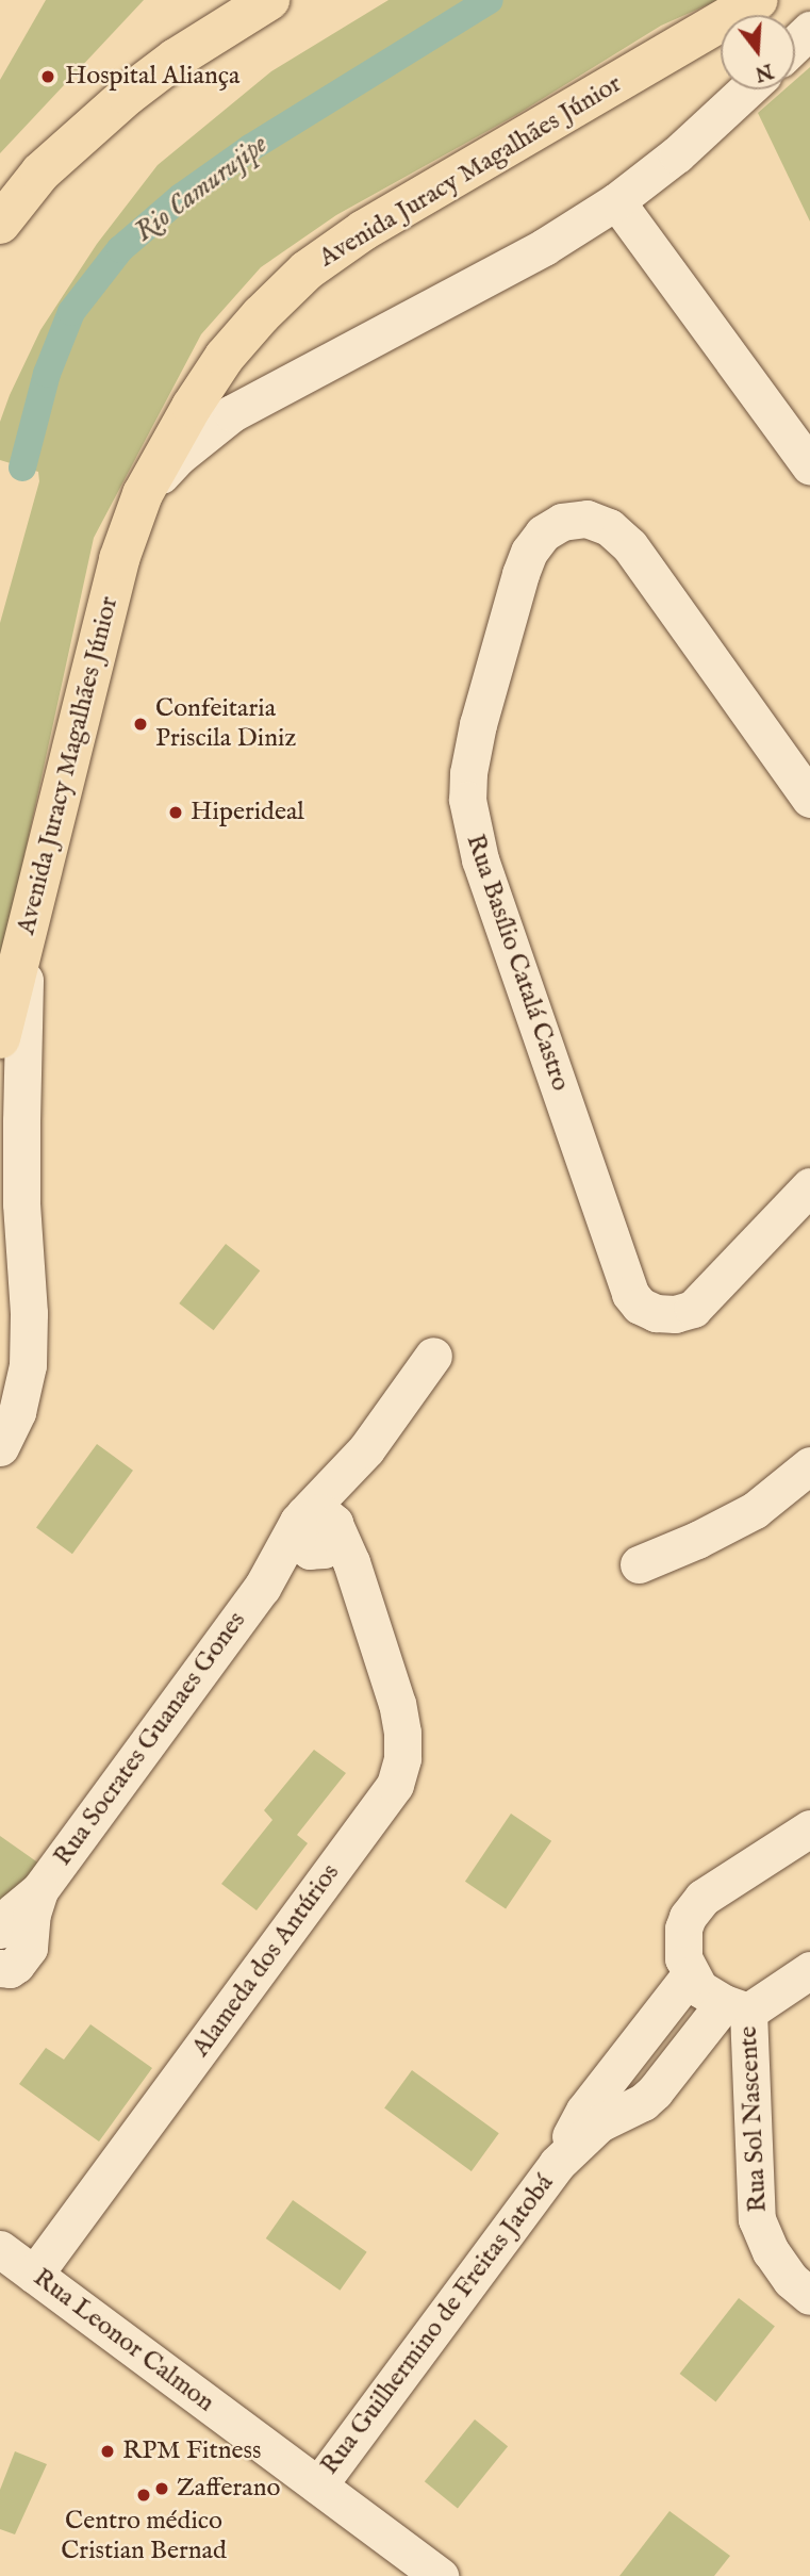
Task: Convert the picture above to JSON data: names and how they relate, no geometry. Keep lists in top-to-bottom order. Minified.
{"streets":{"main road":["Avenida Juracy Magalhães Júnior"],"street":["Rua Basílio Catalá Castro","Rua Socrates Guanaes Gones","Alameda dos Antúrios","Rua Sol Nascente","Rua Guilhermino de Freitas Jatobá","Rua Leonor Calmon"]},"crossings":[["Rua Socrates Guanaes Gones","Alameda dos Antúrios"],["Alameda dos Antúrios","Rua Leonor Calmon"],["Rua Sol Nascente","Rua Guilhermino de Freitas Jatobá"],["Rua Guilhermino de Freitas Jatobá","Rua Leonor Calmon"]],"water":["Rio Camurujipe"],"places":["Hospital Aliança","Confeitaria Priscila Diniz","Hiperideal","RPM Fitness","Zafferano","Centro médico Cristian Bernad"],"north":"bottom"}
